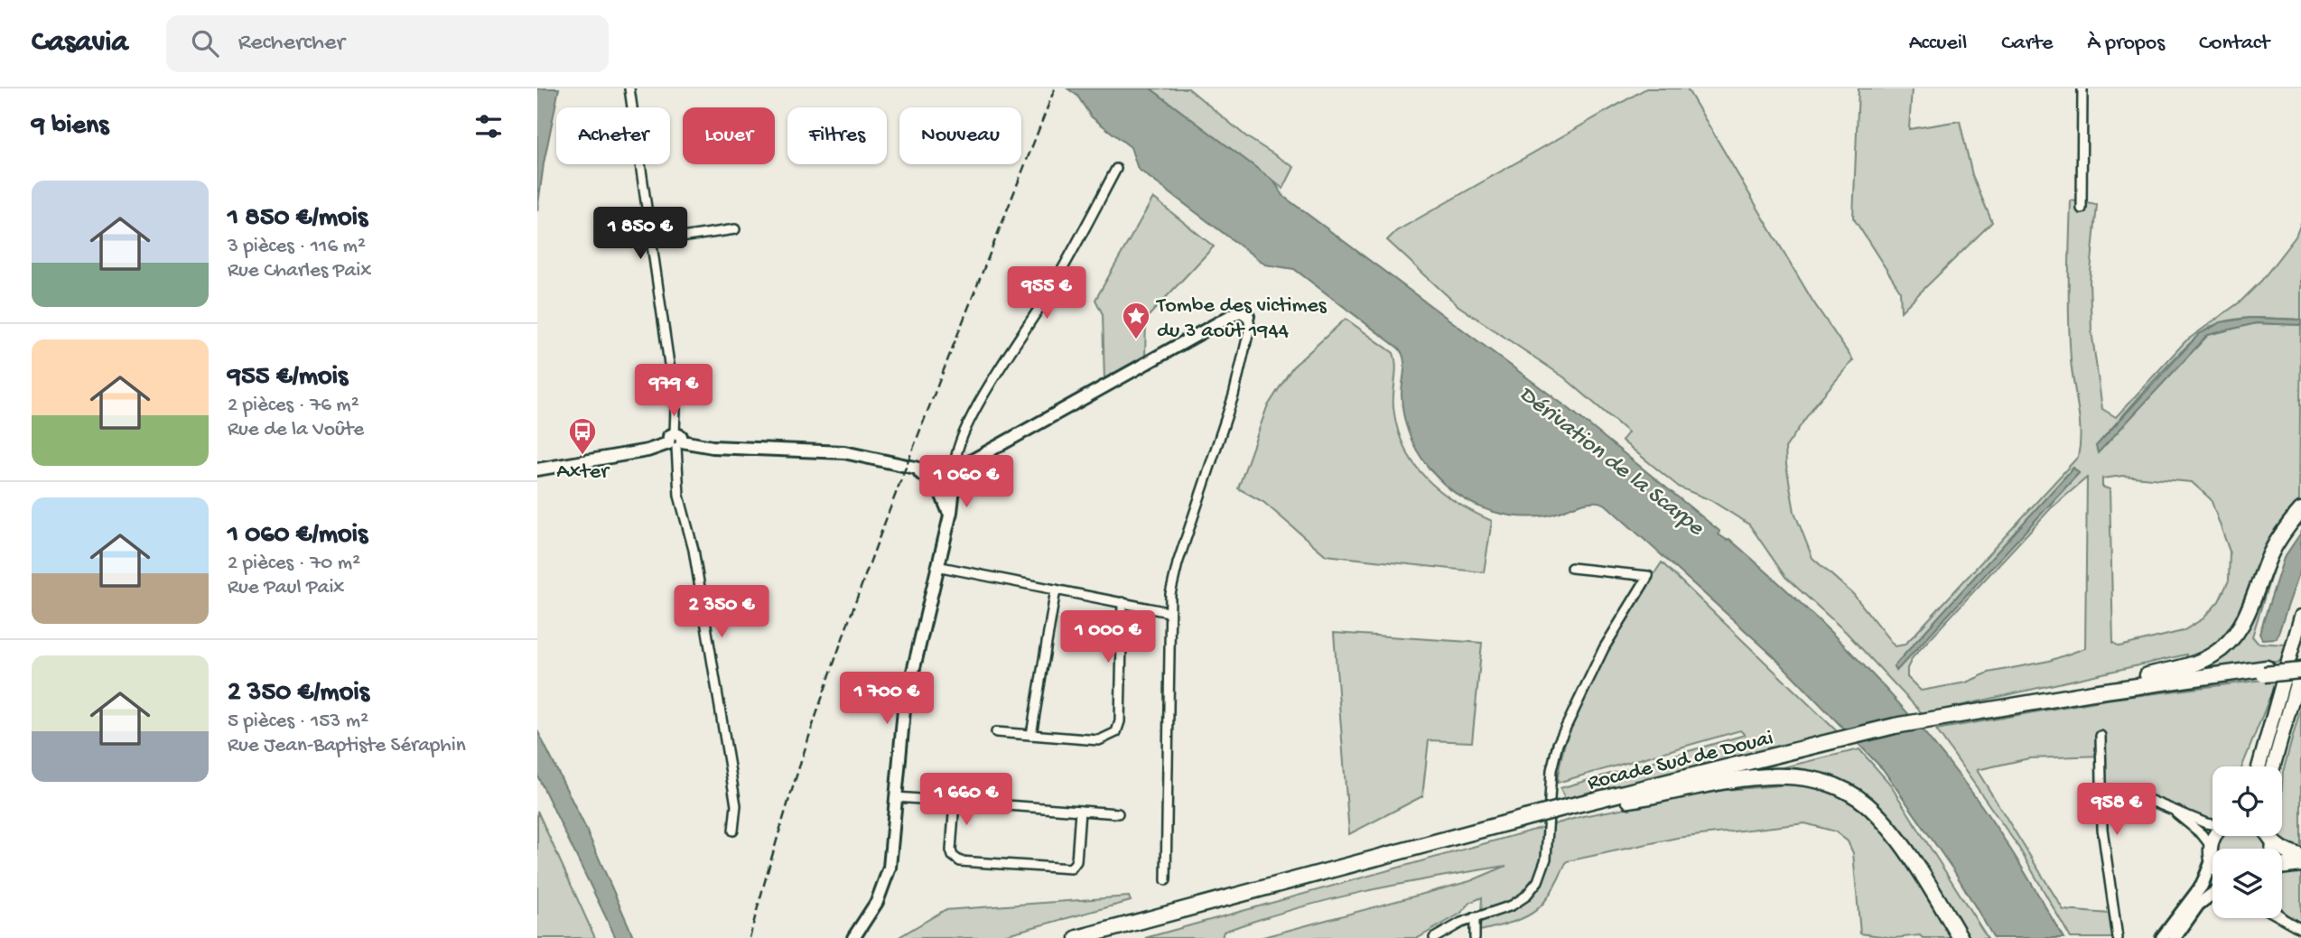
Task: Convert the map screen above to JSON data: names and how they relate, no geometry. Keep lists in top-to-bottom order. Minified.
{"streets":{"highway":["Rocade Sud de Douai"]},"water":["Dérivation de la Scarpe"],"places":{"place":["Tombe des victimes du 3 août 1944"],"bus stop":["Axter"]},"page":{"header":"Casavia","search":"Rechercher","nav":["Accueil","Carte","À propos","Contact"],"heading":"9 biens","chip":["Acheter","Louer","Filtres","Nouveau"],"list":[{"name":"1 850 €/mois","note":"3 pièces · 116 m² · Rue Charles Paix"},{"name":"955 €/mois","note":"2 pièces · 76 m² · Rue de la Voûte"},{"name":"1 060 €/mois","note":"2 pièces · 70 m² · Rue Paul Paix"},{"name":"2 350 €/mois","note":"5 pièces · 153 m² · Rue Jean-Baptiste Séraphin"}],"price":["1 850 €","955 €","979 €","1 060 €","2 350 €","1 000 €","1 700 €","1 660 €","958 €"]}}
